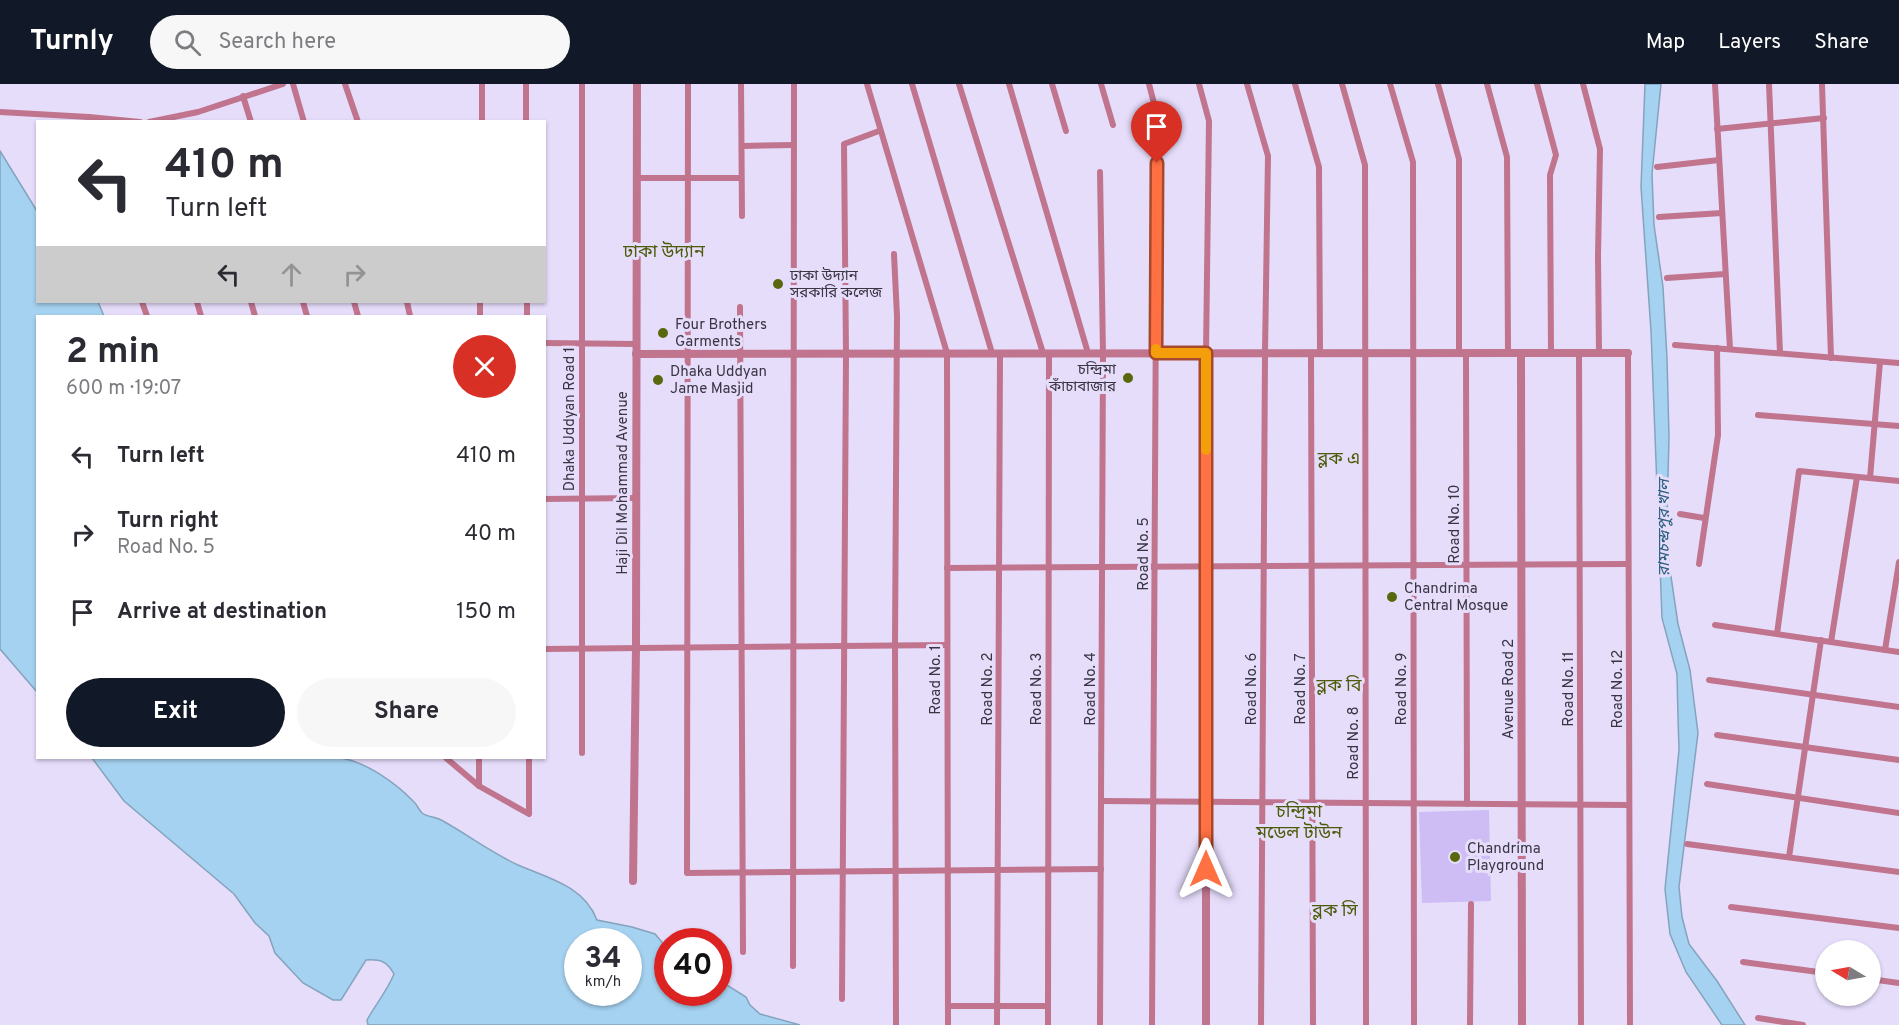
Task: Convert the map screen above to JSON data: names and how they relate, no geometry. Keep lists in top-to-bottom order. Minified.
{"streets":{"street":["Dhaka Uddyan Road 1","Haji Dil Mohammad Avenue","Road No. 10","Road No. 5","Road No. 1","Road No. 2","Road No. 3","Road No. 4","Road No. 6","Road No. 7","Road No. 9","Avenue Road 2","Road No. 11","Road No. 12","Road No. 8"]},"districts":["ঢাকা উদ্যান","ব্লক এ","ব্লক বি","চন্দ্রিমা মডেল টাউন","ব্লক সি"],"water":["রামচন্দ্রপুর খাল"],"places":["ঢাকা উদ্যান সরকারি কলেজ","Four Brothers Garments","চন্দ্রিমা কাঁচাবাজার","Dhaka Uddyan Jame Masjid","Chandrima Central Mosque","Chandrima Playground"],"north":"left","page":{"header":"Turnly","search":"Search here","nav":["Map","Layers","Share"],"turn":["410 m","Turn left"],"heading":["2 min","600 m · 19:07"],"list":[{"name":"Turn left","value":"410 m"},{"name":"Turn right","note":"Road No. 5","value":"40 m"},{"name":"Arrive at destination","value":"150 m"}],"buttons":["Exit","Share"],"speed":"34 km/h","limit":"40"}}
